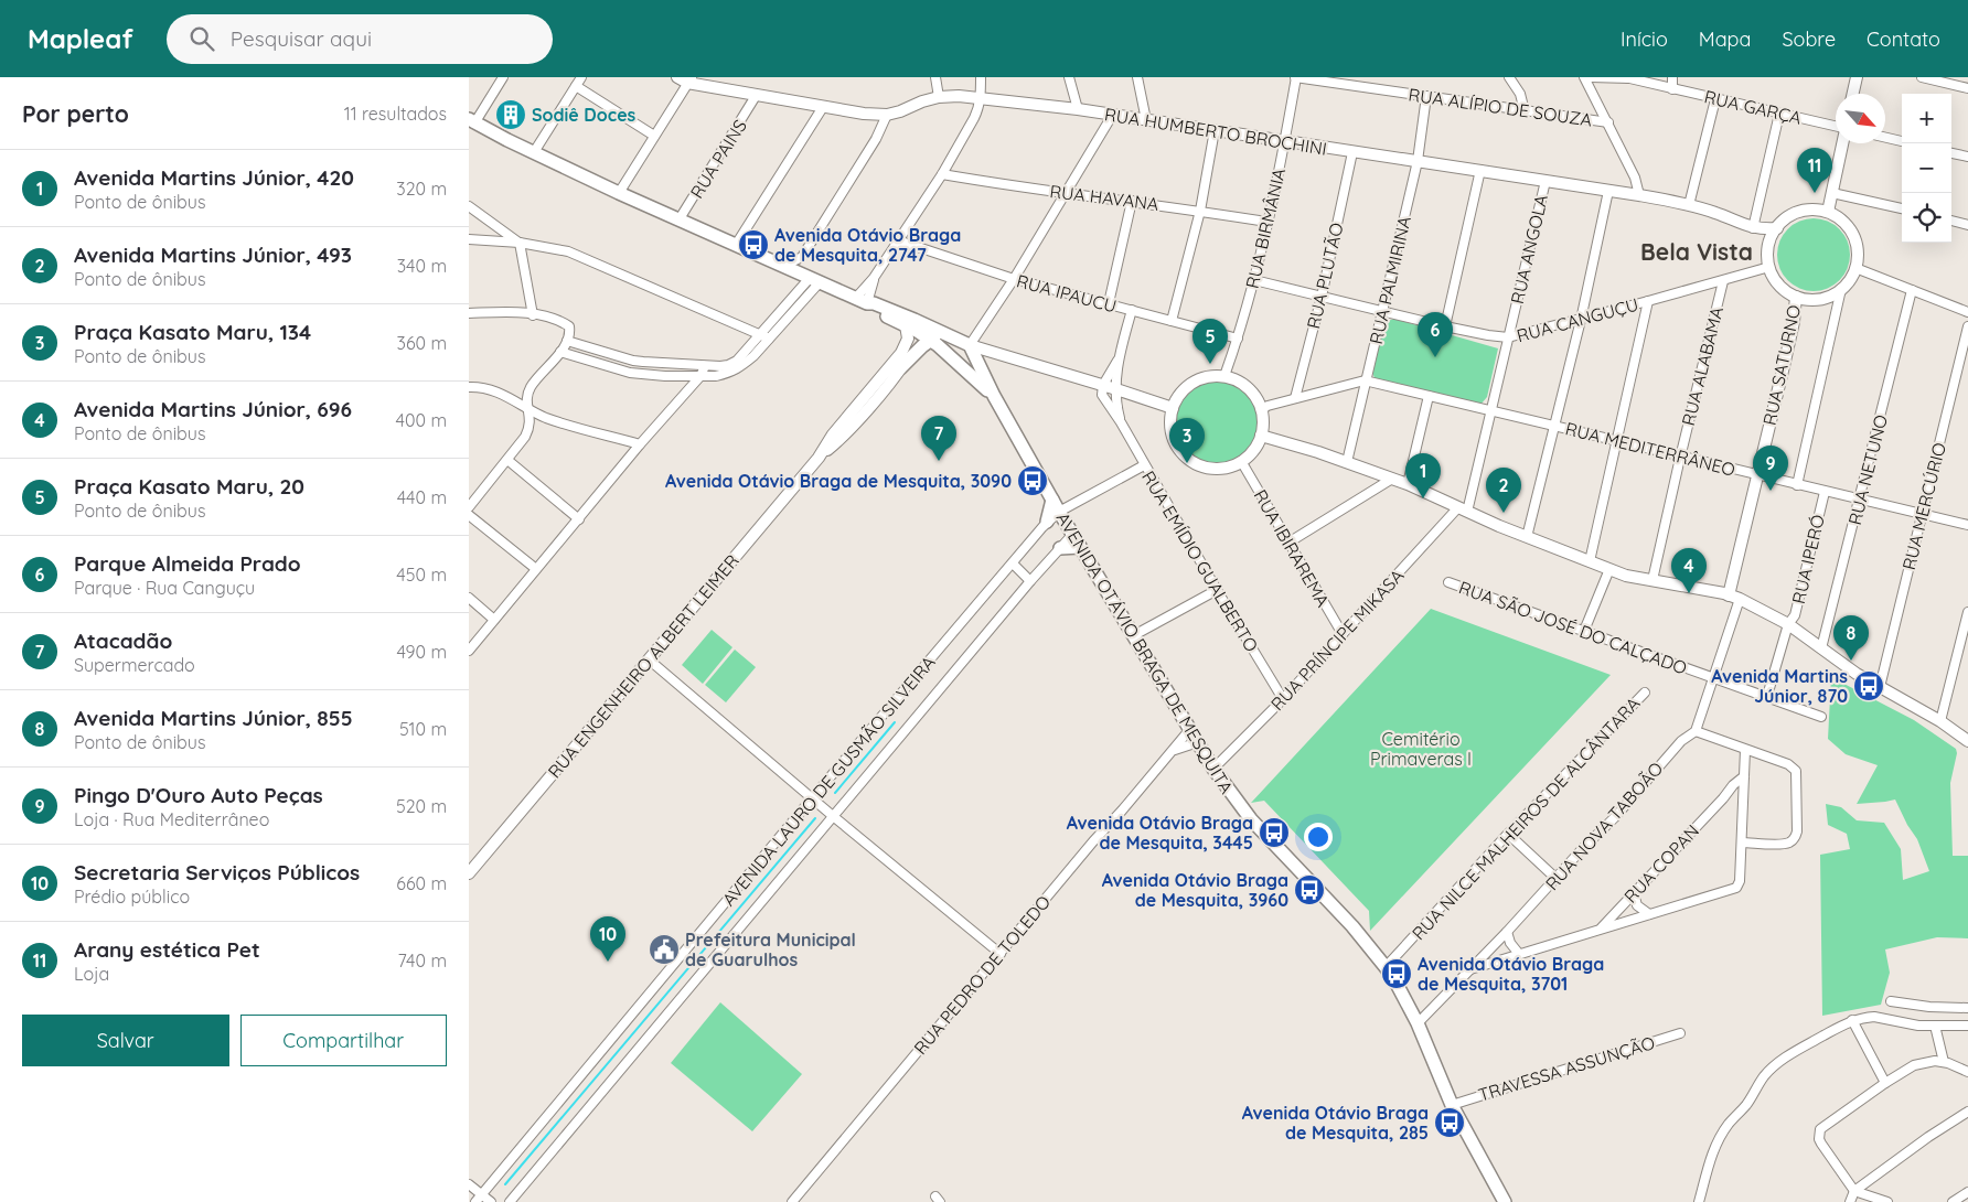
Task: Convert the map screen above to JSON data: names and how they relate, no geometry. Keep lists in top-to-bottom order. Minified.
{"streets":{"main road":["AVENIDA OTÁVIO BRAGA DE MESQUITA"],"street":["RUA ALÍPIO DE SOUZA","RUA GARÇA","RUA HUMBERTO BROCHINI","RUA PAINS","RUA HAVANA","RUA BIRMÂNIA","RUA ANGOLA","RUA PLUTÃO","RUA PALMIRINA","RUA IPAUCU","RUA CANGUÇU","RUA SATURNO","RUA ALABAMA","RUA MEDITERRÂNEO","RUA NETUNO","RUA MERCÚRIO","RUA IBIRAREMA","RUA IPERÓ","RUA EMÍDIO GUALBERTO","RUA SÃO JOSÉ DO CALÇADO","RUA PRÍNCIPE MIKASA","RUA ENGENHEIRO ALBERT LEIMER","AVENIDA LAURO DE GUSMÃO SILVEIRA","RUA NILCE MALHEIROS DE ALCÂNTARA","RUA NOVA TABOÃO","RUA COPAN","RUA PEDRO DE TOLEDO","TRAVESSA ASSUNÇÃO"]},"crossings":[["RUA ALÍPIO DE SOUZA","RUA BIRMÂNIA"],["RUA ALÍPIO DE SOUZA","RUA PALMIRINA"],["RUA HUMBERTO BROCHINI","RUA PAINS"],["RUA HUMBERTO BROCHINI","RUA BIRMÂNIA"],["RUA HUMBERTO BROCHINI","RUA ANGOLA"],["RUA HUMBERTO BROCHINI","RUA PLUTÃO"],["RUA HUMBERTO BROCHINI","RUA PALMIRINA"],["RUA HUMBERTO BROCHINI","RUA CANGUÇU"],["RUA HUMBERTO BROCHINI","RUA SATURNO"],["RUA HAVANA","RUA BIRMÂNIA"],["RUA BIRMÂNIA","RUA IPAUCU"],["RUA BIRMÂNIA","RUA CANGUÇU"],["RUA BIRMÂNIA","RUA IBIRAREMA"],["RUA ANGOLA","RUA CANGUÇU"],["RUA ANGOLA","RUA MEDITERRÂNEO"],["RUA ANGOLA","RUA PRÍNCIPE MIKASA"],["RUA PLUTÃO","RUA CANGUÇU"],["RUA PALMIRINA","RUA CANGUÇU"],["RUA PALMIRINA","RUA MEDITERRÂNEO"],["RUA IPAUCU","RUA EMÍDIO GUALBERTO"],["RUA CANGUÇU","RUA SATURNO"],["RUA CANGUÇU","RUA ALABAMA"],["RUA SATURNO","RUA MEDITERRÂNEO"],["RUA ALABAMA","RUA MEDITERRÂNEO"],["RUA MEDITERRÂNEO","RUA NETUNO"],["RUA MEDITERRÂNEO","RUA MERCÚRIO"],["RUA MEDITERRÂNEO","RUA IPERÓ"],["RUA IBIRAREMA","RUA PRÍNCIPE MIKASA"],["RUA IPERÓ","RUA SÃO JOSÉ DO CALÇADO"],["RUA EMÍDIO GUALBERTO","RUA PRÍNCIPE MIKASA"],["RUA EMÍDIO GUALBERTO","AVENIDA LAURO DE GUSMÃO SILVEIRA"],["RUA PRÍNCIPE MIKASA","AVENIDA OTÁVIO BRAGA DE MESQUITA"],["AVENIDA OTÁVIO BRAGA DE MESQUITA","AVENIDA LAURO DE GUSMÃO SILVEIRA"],["AVENIDA OTÁVIO BRAGA DE MESQUITA","RUA NILCE MALHEIROS DE ALCÂNTARA"],["AVENIDA OTÁVIO BRAGA DE MESQUITA","RUA NOVA TABOÃO"],["AVENIDA OTÁVIO BRAGA DE MESQUITA","RUA PEDRO DE TOLEDO"],["AVENIDA OTÁVIO BRAGA DE MESQUITA","TRAVESSA ASSUNÇÃO"]],"districts":["Bela Vista"],"parks":["Cemitério Primaveras I"],"places":{"building":["Sodiê Doces"],"bus stop":["Avenida Otávio Braga de Mesquita, 2747","Avenida Otávio Braga de Mesquita, 3090","Avenida Martins Júnior, 870","Avenida Otávio Braga de Mesquita, 3445","Avenida Otávio Braga de Mesquita, 3960","Avenida Otávio Braga de Mesquita, 3701","Avenida Otávio Braga de Mesquita, 285"],"public building":["Prefeitura Municipal de Guarulhos"]},"north":"bottom right","page":{"header":"Mapleaf","search":"Pesquisar aqui","nav":["Início","Mapa","Sobre","Contato"],"heading":["Por perto","11 resultados"],"map_buttons":["+","−"],"pins":["11","6","5","7","3","9","1","2","4","8","10"],"list":[{"mark":"1","name":"Avenida Martins Júnior, 420","note":"Ponto de ônibus","value":"320 m"},{"mark":"2","name":"Avenida Martins Júnior, 493","note":"Ponto de ônibus","value":"340 m"},{"mark":"3","name":"Praça Kasato Maru, 134","note":"Ponto de ônibus","value":"360 m"},{"mark":"4","name":"Avenida Martins Júnior, 696","note":"Ponto de ônibus","value":"400 m"},{"mark":"5","name":"Praça Kasato Maru, 20","note":"Ponto de ônibus","value":"440 m"},{"mark":"6","name":"Parque Almeida Prado","note":"Parque · Rua Canguçu","value":"450 m"},{"mark":"7","name":"Atacadão","note":"Supermercado","value":"490 m"},{"mark":"8","name":"Avenida Martins Júnior, 855","note":"Ponto de ônibus","value":"510 m"},{"mark":"9","name":"Pingo D'Ouro Auto Peças","note":"Loja · Rua Mediterrâneo","value":"520 m"},{"mark":"10","name":"Secretaria Serviços Públicos","note":"Prédio público","value":"660 m"},{"mark":"11","name":"Arany estética Pet","note":"Loja","value":"740 m"}],"buttons":["Salvar","Compartilhar"]}}
